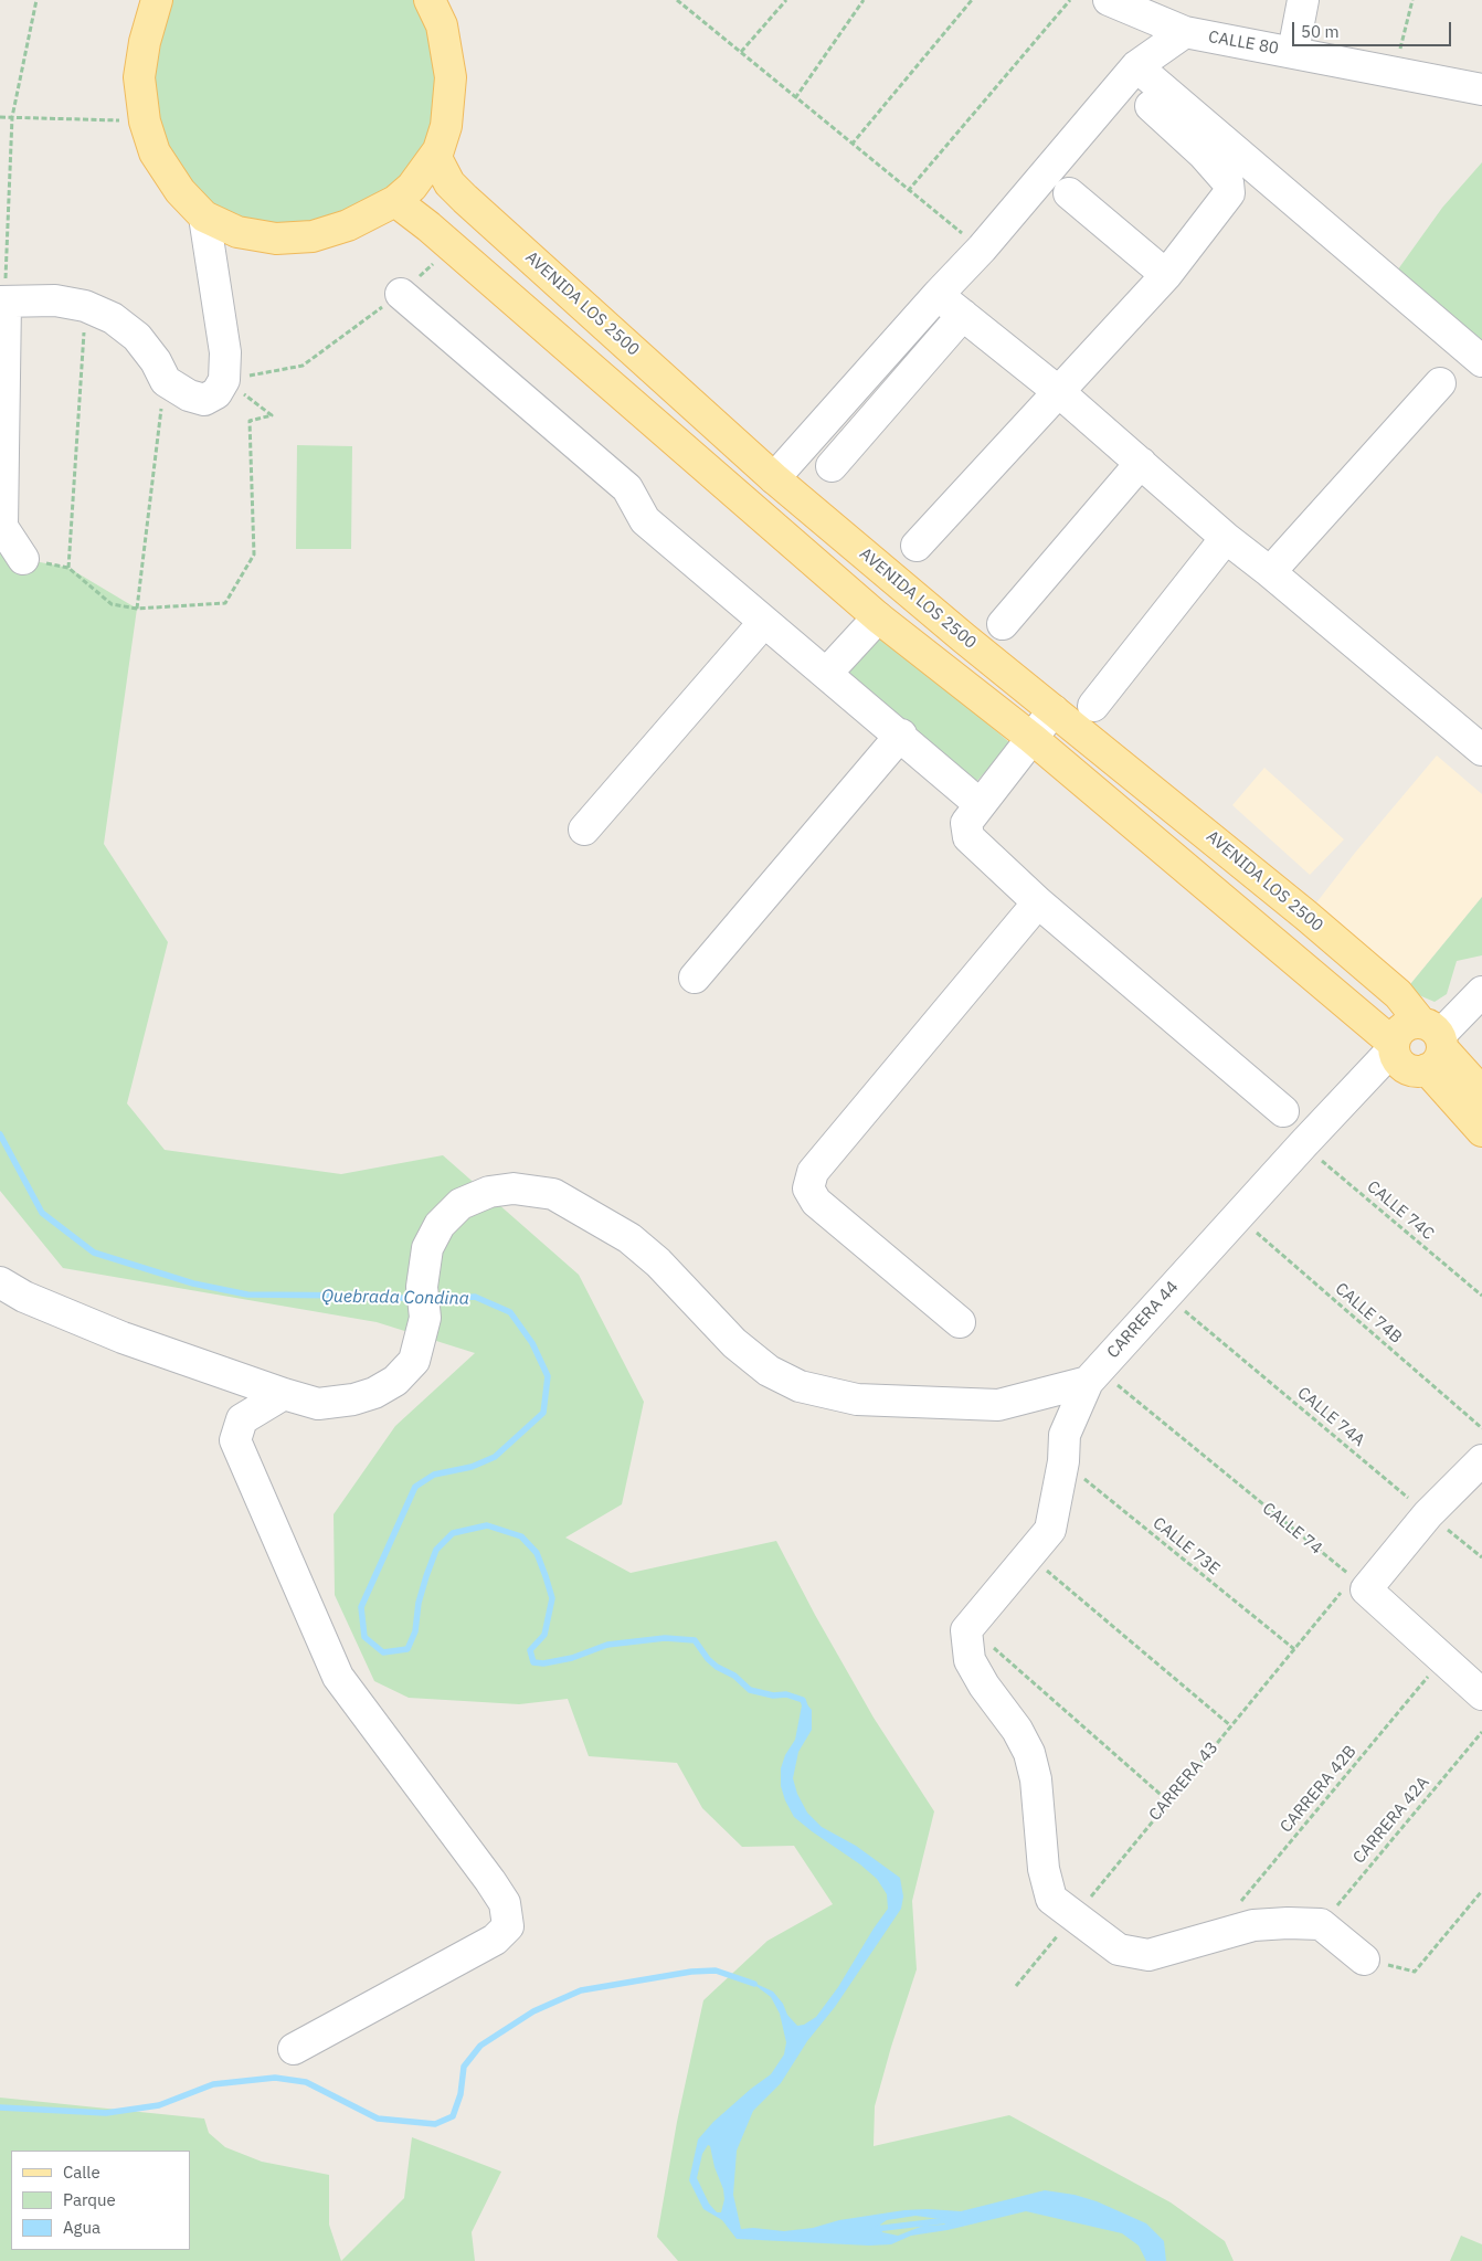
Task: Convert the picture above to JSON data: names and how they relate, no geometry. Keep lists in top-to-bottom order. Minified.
{"streets":{"main road":["AVENIDA LOS 2500"],"street":["CALLE 80","CARRERA 44"],"path":["CALLE 74C","CALLE 74B","CALLE 74A","CALLE 74","CALLE 73E","CARRERA 43","CARRERA 42B","CARRERA 42A"]},"crossings":[["AVENIDA LOS 2500","CARRERA 44"],["CALLE 74C","CARRERA 44"],["CALLE 74B","CARRERA 44"],["CARRERA 44","CALLE 74A"],["CARRERA 44","CALLE 74"],["CARRERA 44","CALLE 73E"],["CALLE 74","CARRERA 43"],["CALLE 73E","CARRERA 43"]],"water":["Quebrada Condina"],"legend":["Calle","Parque","Agua"],"scale_bar":"50 m"}
